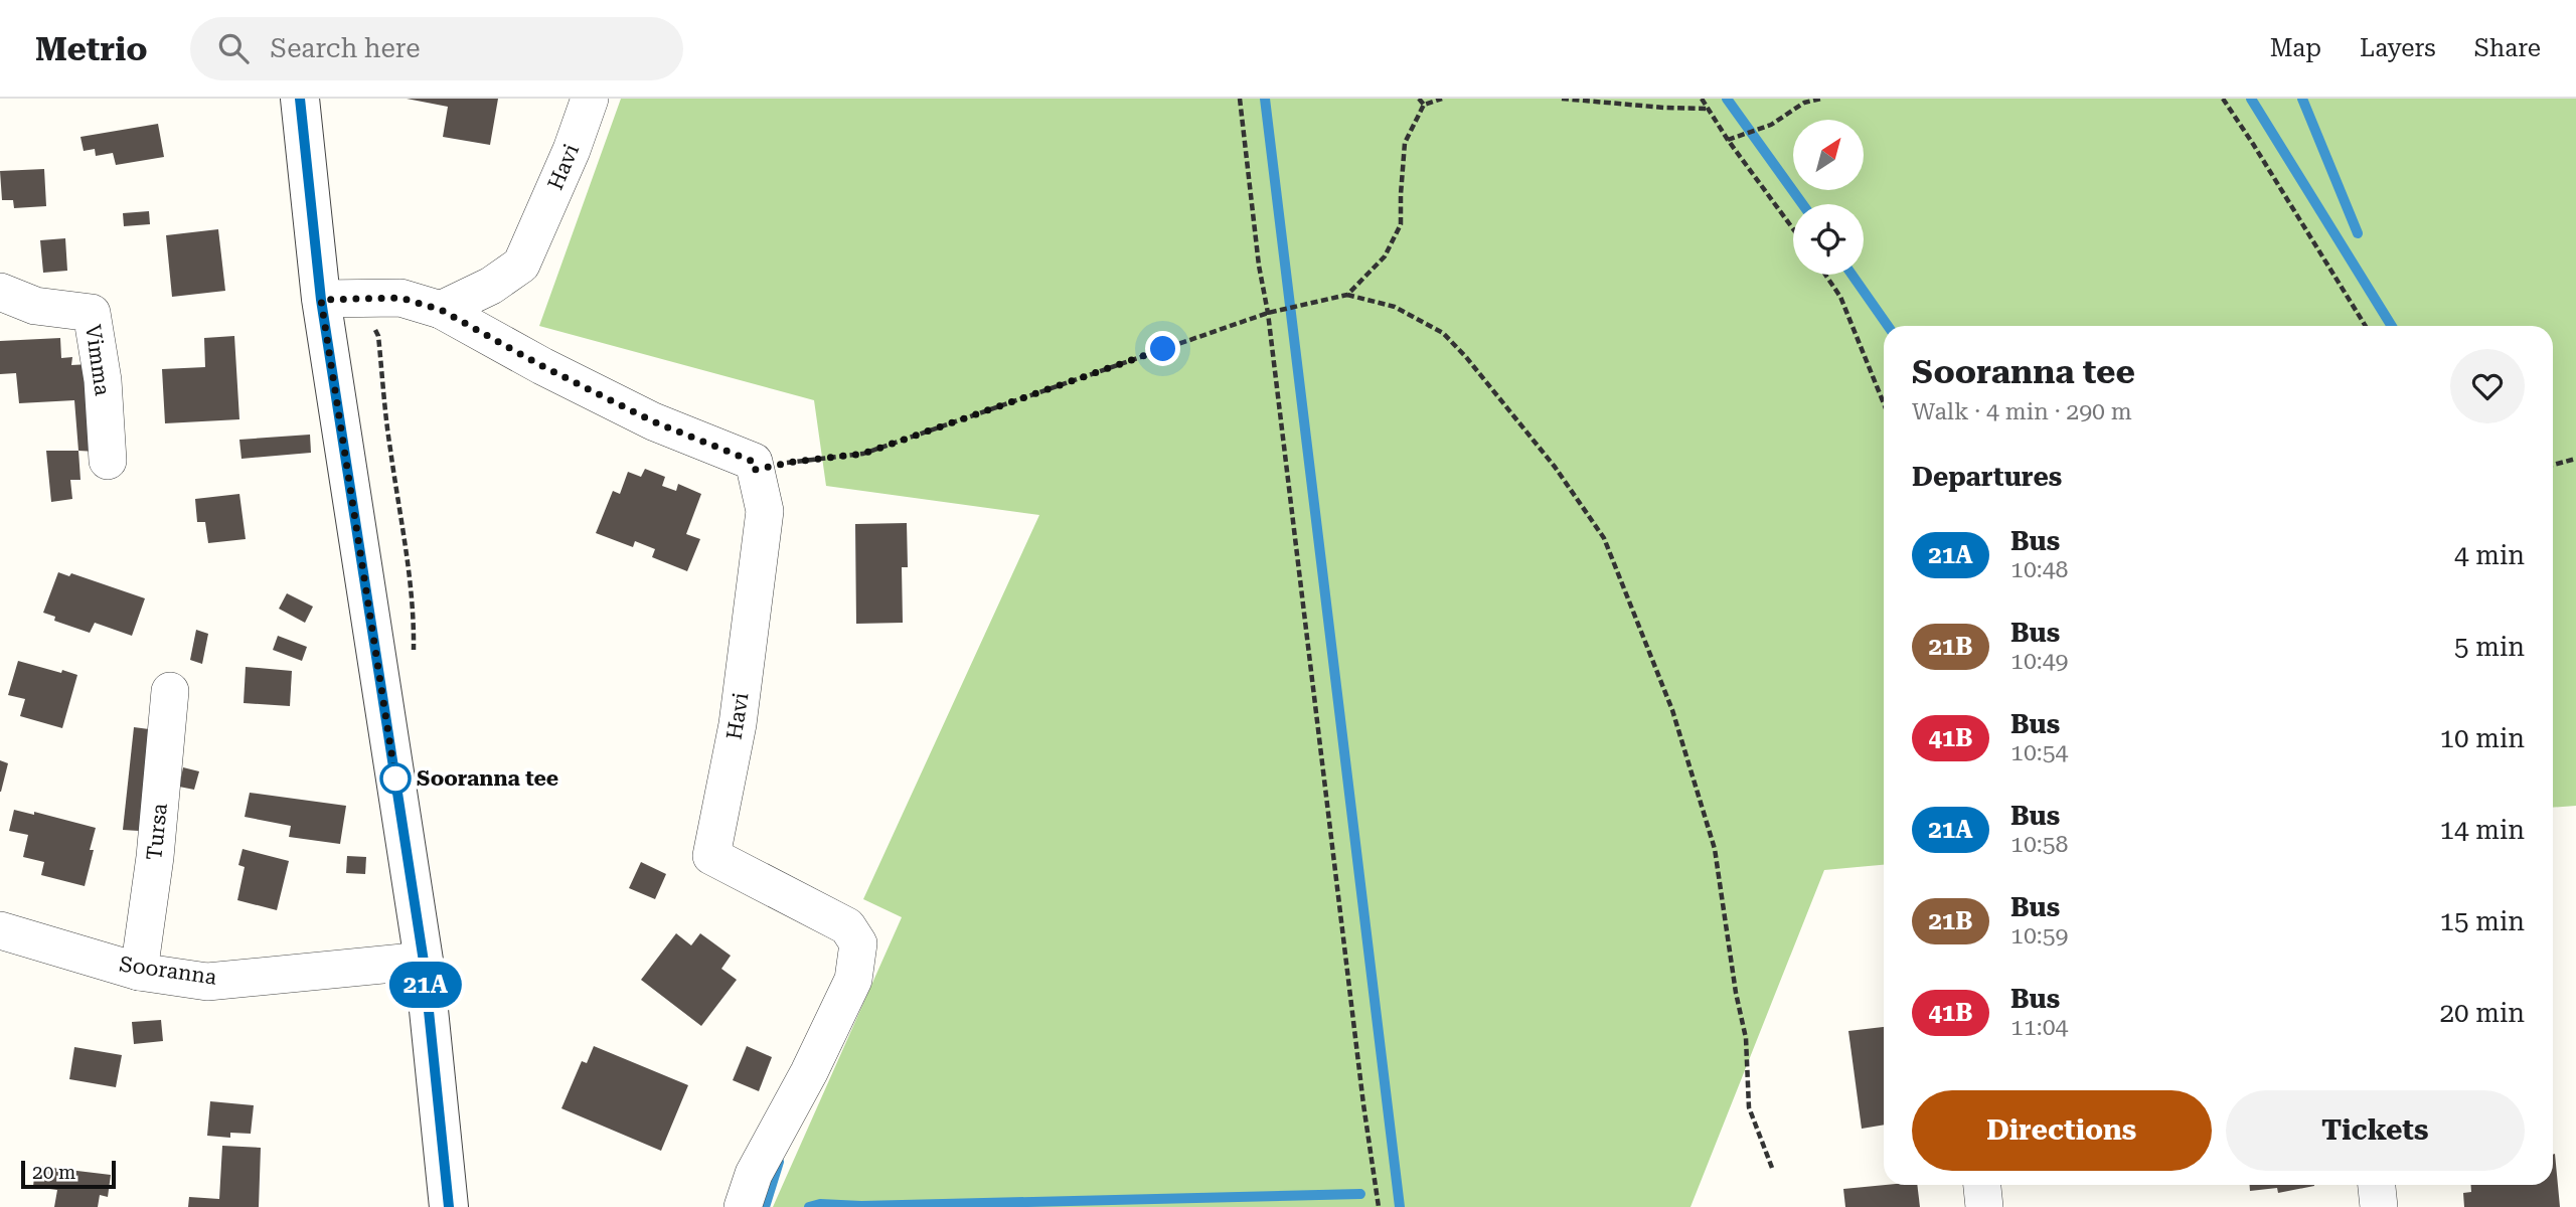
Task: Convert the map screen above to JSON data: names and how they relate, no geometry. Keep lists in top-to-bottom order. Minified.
{"streets":{"street":["Havi","Vimma","Tursa","Sooranna"]},"crossings":[["Tursa","Sooranna"]],"places":["Sooranna tee"],"lines":["bus line 21A"],"scale_bar":"20 m","north":"top right","page":{"header":"Metrio","search":"Search here","nav":["Map","Layers","Share"],"on_map":"21A","heading":[["Sooranna tee","Walk · 4 min · 290 m"],"Departures"],"list":[{"mark":"21A","name":"Bus","note":"10:48","value":"4 min"},{"mark":"21B","name":"Bus","note":"10:49","value":"5 min"},{"mark":"41B","name":"Bus","note":"10:54","value":"10 min"},{"mark":"21A","name":"Bus","note":"10:58","value":"14 min"},{"mark":"21B","name":"Bus","note":"10:59","value":"15 min"},{"mark":"41B","name":"Bus","note":"11:04","value":"20 min"}],"buttons":["Directions","Tickets"],"scale":"20 m"}}
